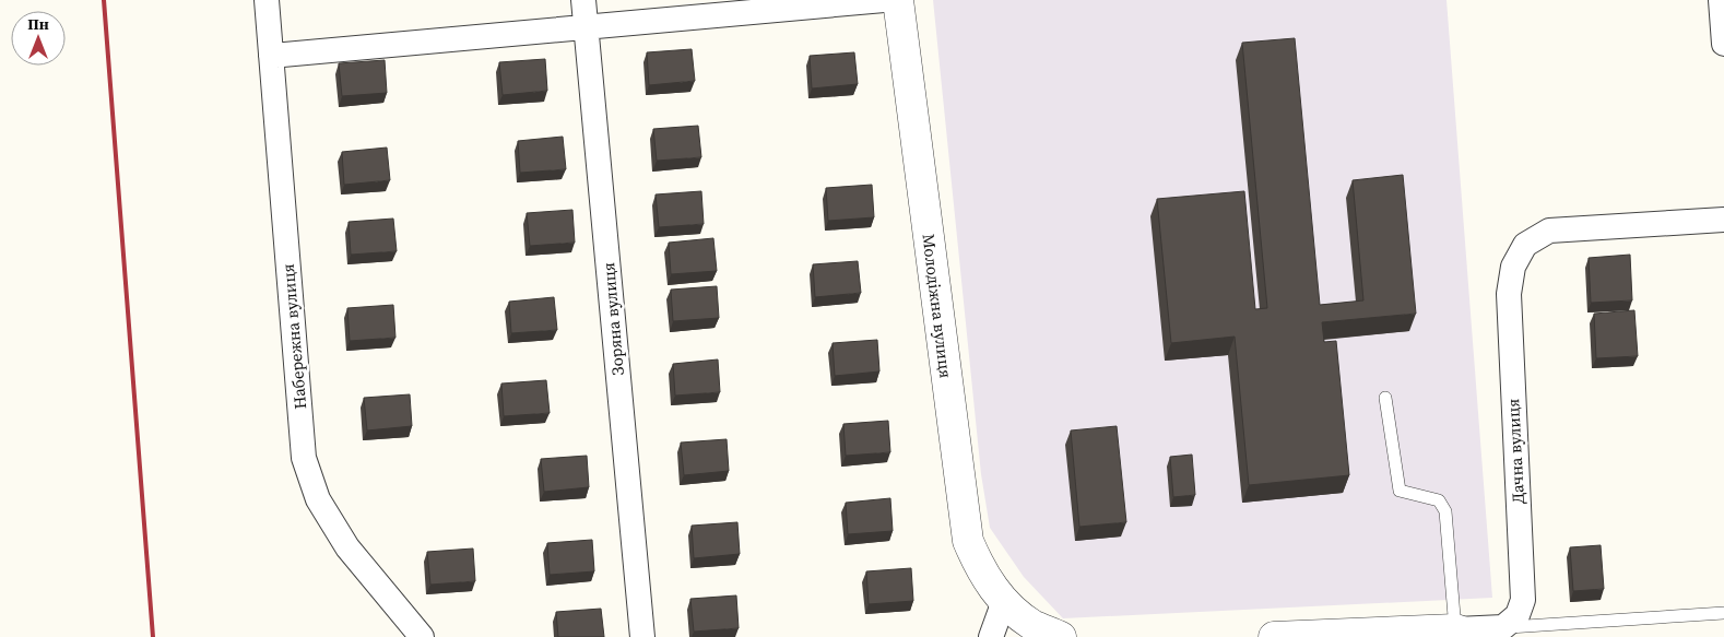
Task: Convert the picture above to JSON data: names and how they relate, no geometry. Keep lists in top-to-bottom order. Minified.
{"streets":{"street":["Молодіжна вулиця","Зоряна вулиця","Набережна вулиця","Дачна вулиця"]},"north":"top"}
